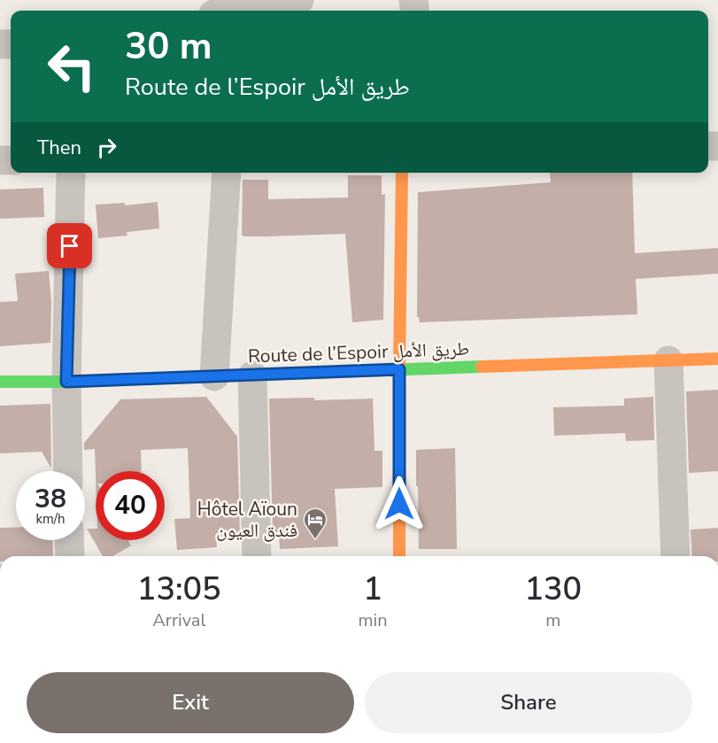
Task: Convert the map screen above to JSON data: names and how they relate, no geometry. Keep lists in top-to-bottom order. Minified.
{"streets":{"main road":["Route de l’Espoir طريق الأمل"]},"places":{"hotel":["Hôtel Aïoun فندق العيون"]},"page":{"turn":["30 m","Route de l’Espoir طريق الأمل"],"then":"Then","speed":"38 km/h","limit":"40","eta":["13:05","Arrival","1","min","130","m"],"buttons":["Exit","Share"]}}
